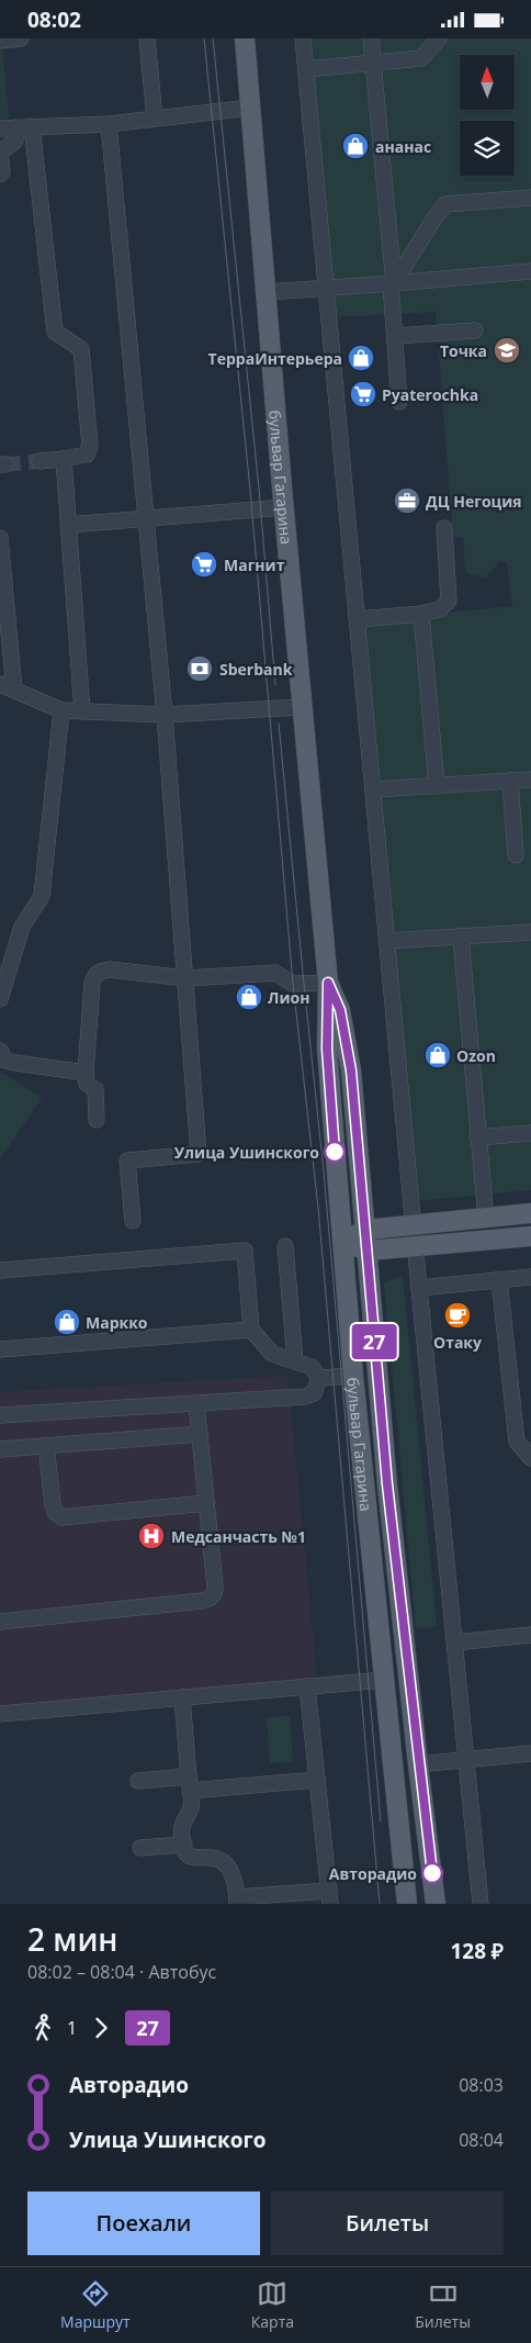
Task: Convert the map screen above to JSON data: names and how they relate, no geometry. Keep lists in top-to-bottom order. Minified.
{"streets":{"main road":["бульвар Гагарина"]},"places":{"shop":["ананас","ТерраИнтерьера","Лион","Ozon","Маркко"],"school or university":["Точка"],"supermarket":["Pyaterochka","Магнит"],"office":["ДЦ Негоция"],"bank":["Sberbank"],"other":["Улица Ушинского","Авторадио"],"cafe":["Отаку"],"hospital":["Медсанчасть №1"]},"lines":["bus line 27"],"north":"top","page":{"status":"08:02","on_map":"27","heading":["2 мин","08:02 – 08:04 · Автобус","128 ₽"],"legs":["1","27"],"list":[{"name":"Авторадио","value":"08:03"},{"name":"Улица Ушинского","value":"08:04"}],"buttons":["Поехали","Билеты"],"tabs":["Маршрут","Карта","Билеты"]}}
